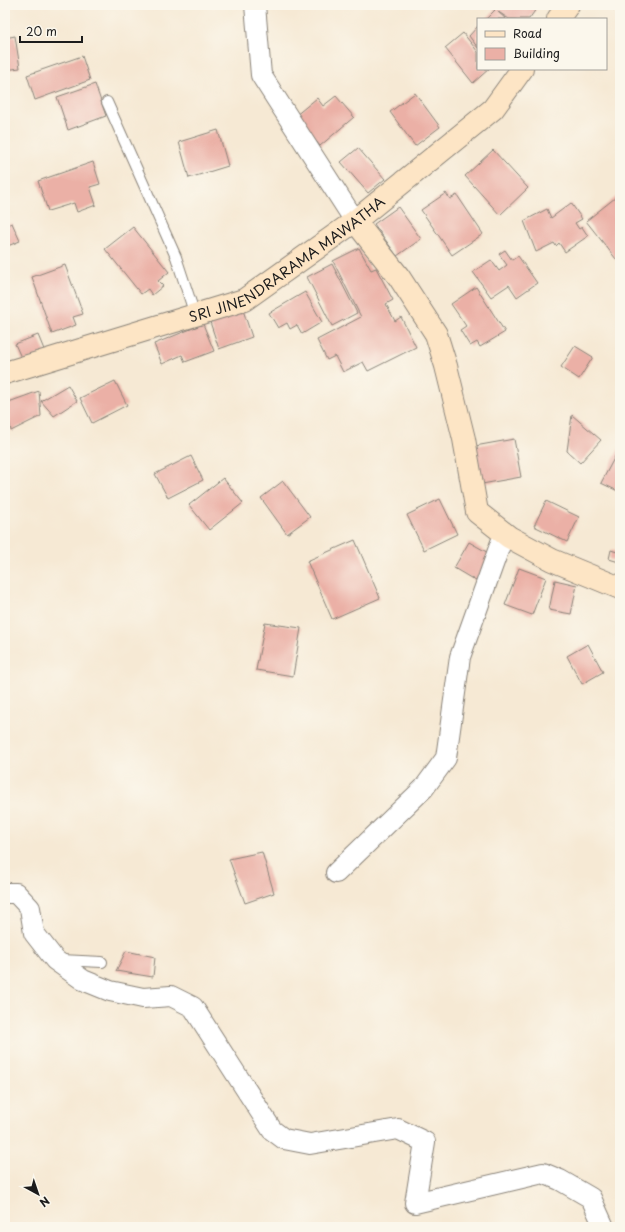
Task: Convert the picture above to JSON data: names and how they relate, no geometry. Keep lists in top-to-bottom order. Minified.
{"streets":{"main road":["SRI JINENDRARAMA MAWATHA"]},"legend":["Road","Building"],"scale_bar":"20 m","north":"bottom right"}
